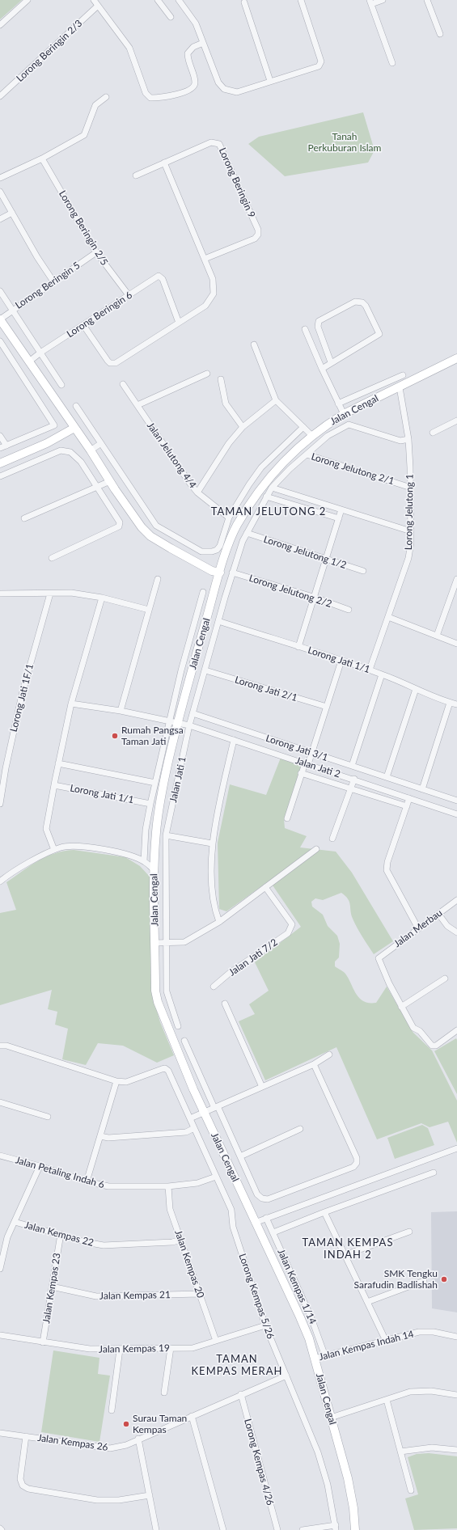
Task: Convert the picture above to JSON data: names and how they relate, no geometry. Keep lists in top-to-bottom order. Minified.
{"streets":{"street":["Lorong Beringin 2/3","Lorong Beringin 9","Lorong Beringin 2/5","Lorong Beringin 5","Lorong Beringin 6","Jalan Cengal","Jalan Jelutong 4/4","Lorong Jelutong 2/1","Lorong Jelutong 1","Lorong Jelutong 1/2","Lorong Jelutong 2/2","Lorong Jati 1/1","Lorong Jati 2/1","Lorong Jati 1F/1","Lorong Jati 3/1","Jalan Jati 2","Jalan Jati 1","Jalan Merbau","Jalan Jati 7/2","Jalan Petaling Indah 6","Jalan Kempas 22","Jalan Kempas 20","Jalan Kempas 1/14","Jalan Kempas 23","Jalan Kempas 21","Lorong Kempas 5/26","Jalan Kempas Indah 14","Jalan Kempas 19","Jalan Kempas 26","Lorong Kempas 4/26"]},"crossings":[["Lorong Beringin 2/5","Lorong Beringin 5"],["Lorong Beringin 2/5","Lorong Beringin 6"],["Jalan Cengal","Lorong Jelutong 1"],["Jalan Cengal","Jalan Jati 2"],["Jalan Cengal","Jalan Kempas Indah 14"],["Lorong Jelutong 2/1","Lorong Jelutong 1"],["Lorong Jelutong 2/1","Jalan Jati 1"],["Lorong Jelutong 1","Lorong Jati 1/1"],["Lorong Jelutong 1","Jalan Jati 1"],["Lorong Jelutong 1/2","Jalan Jati 1"],["Lorong Jelutong 2/2","Jalan Jati 1"],["Lorong Jati 1/1","Jalan Jati 1"],["Lorong Jati 2/1","Jalan Jati 1"],["Lorong Jati 3/1","Jalan Jati 1"],["Jalan Jati 2","Jalan Jati 1"],["Jalan Petaling Indah 6","Jalan Kempas 20"],["Jalan Petaling Indah 6","Lorong Kempas 5/26"],["Jalan Kempas 22","Jalan Kempas 20"],["Jalan Kempas 22","Jalan Kempas 23"],["Jalan Kempas 20","Jalan Kempas 21"],["Jalan Kempas 20","Jalan Kempas 19"],["Jalan Kempas 1/14","Jalan Kempas Indah 14"],["Jalan Kempas 23","Jalan Kempas 21"],["Jalan Kempas 23","Jalan Kempas 19"],["Lorong Kempas 5/26","Jalan Kempas 19"],["Lorong Kempas 5/26","Jalan Kempas 26"],["Jalan Kempas 26","Lorong Kempas 4/26"]],"districts":["TAMAN JELUTONG 2","TAMAN KEMPAS INDAH 2","TAMAN KEMPAS MERAH"],"parks":["Tanah Perkuburan Islam"],"places":["Rumah Pangsa Taman Jati","SMK Tengku Sarafudin Badlishah","Surau Taman Kempas"]}
